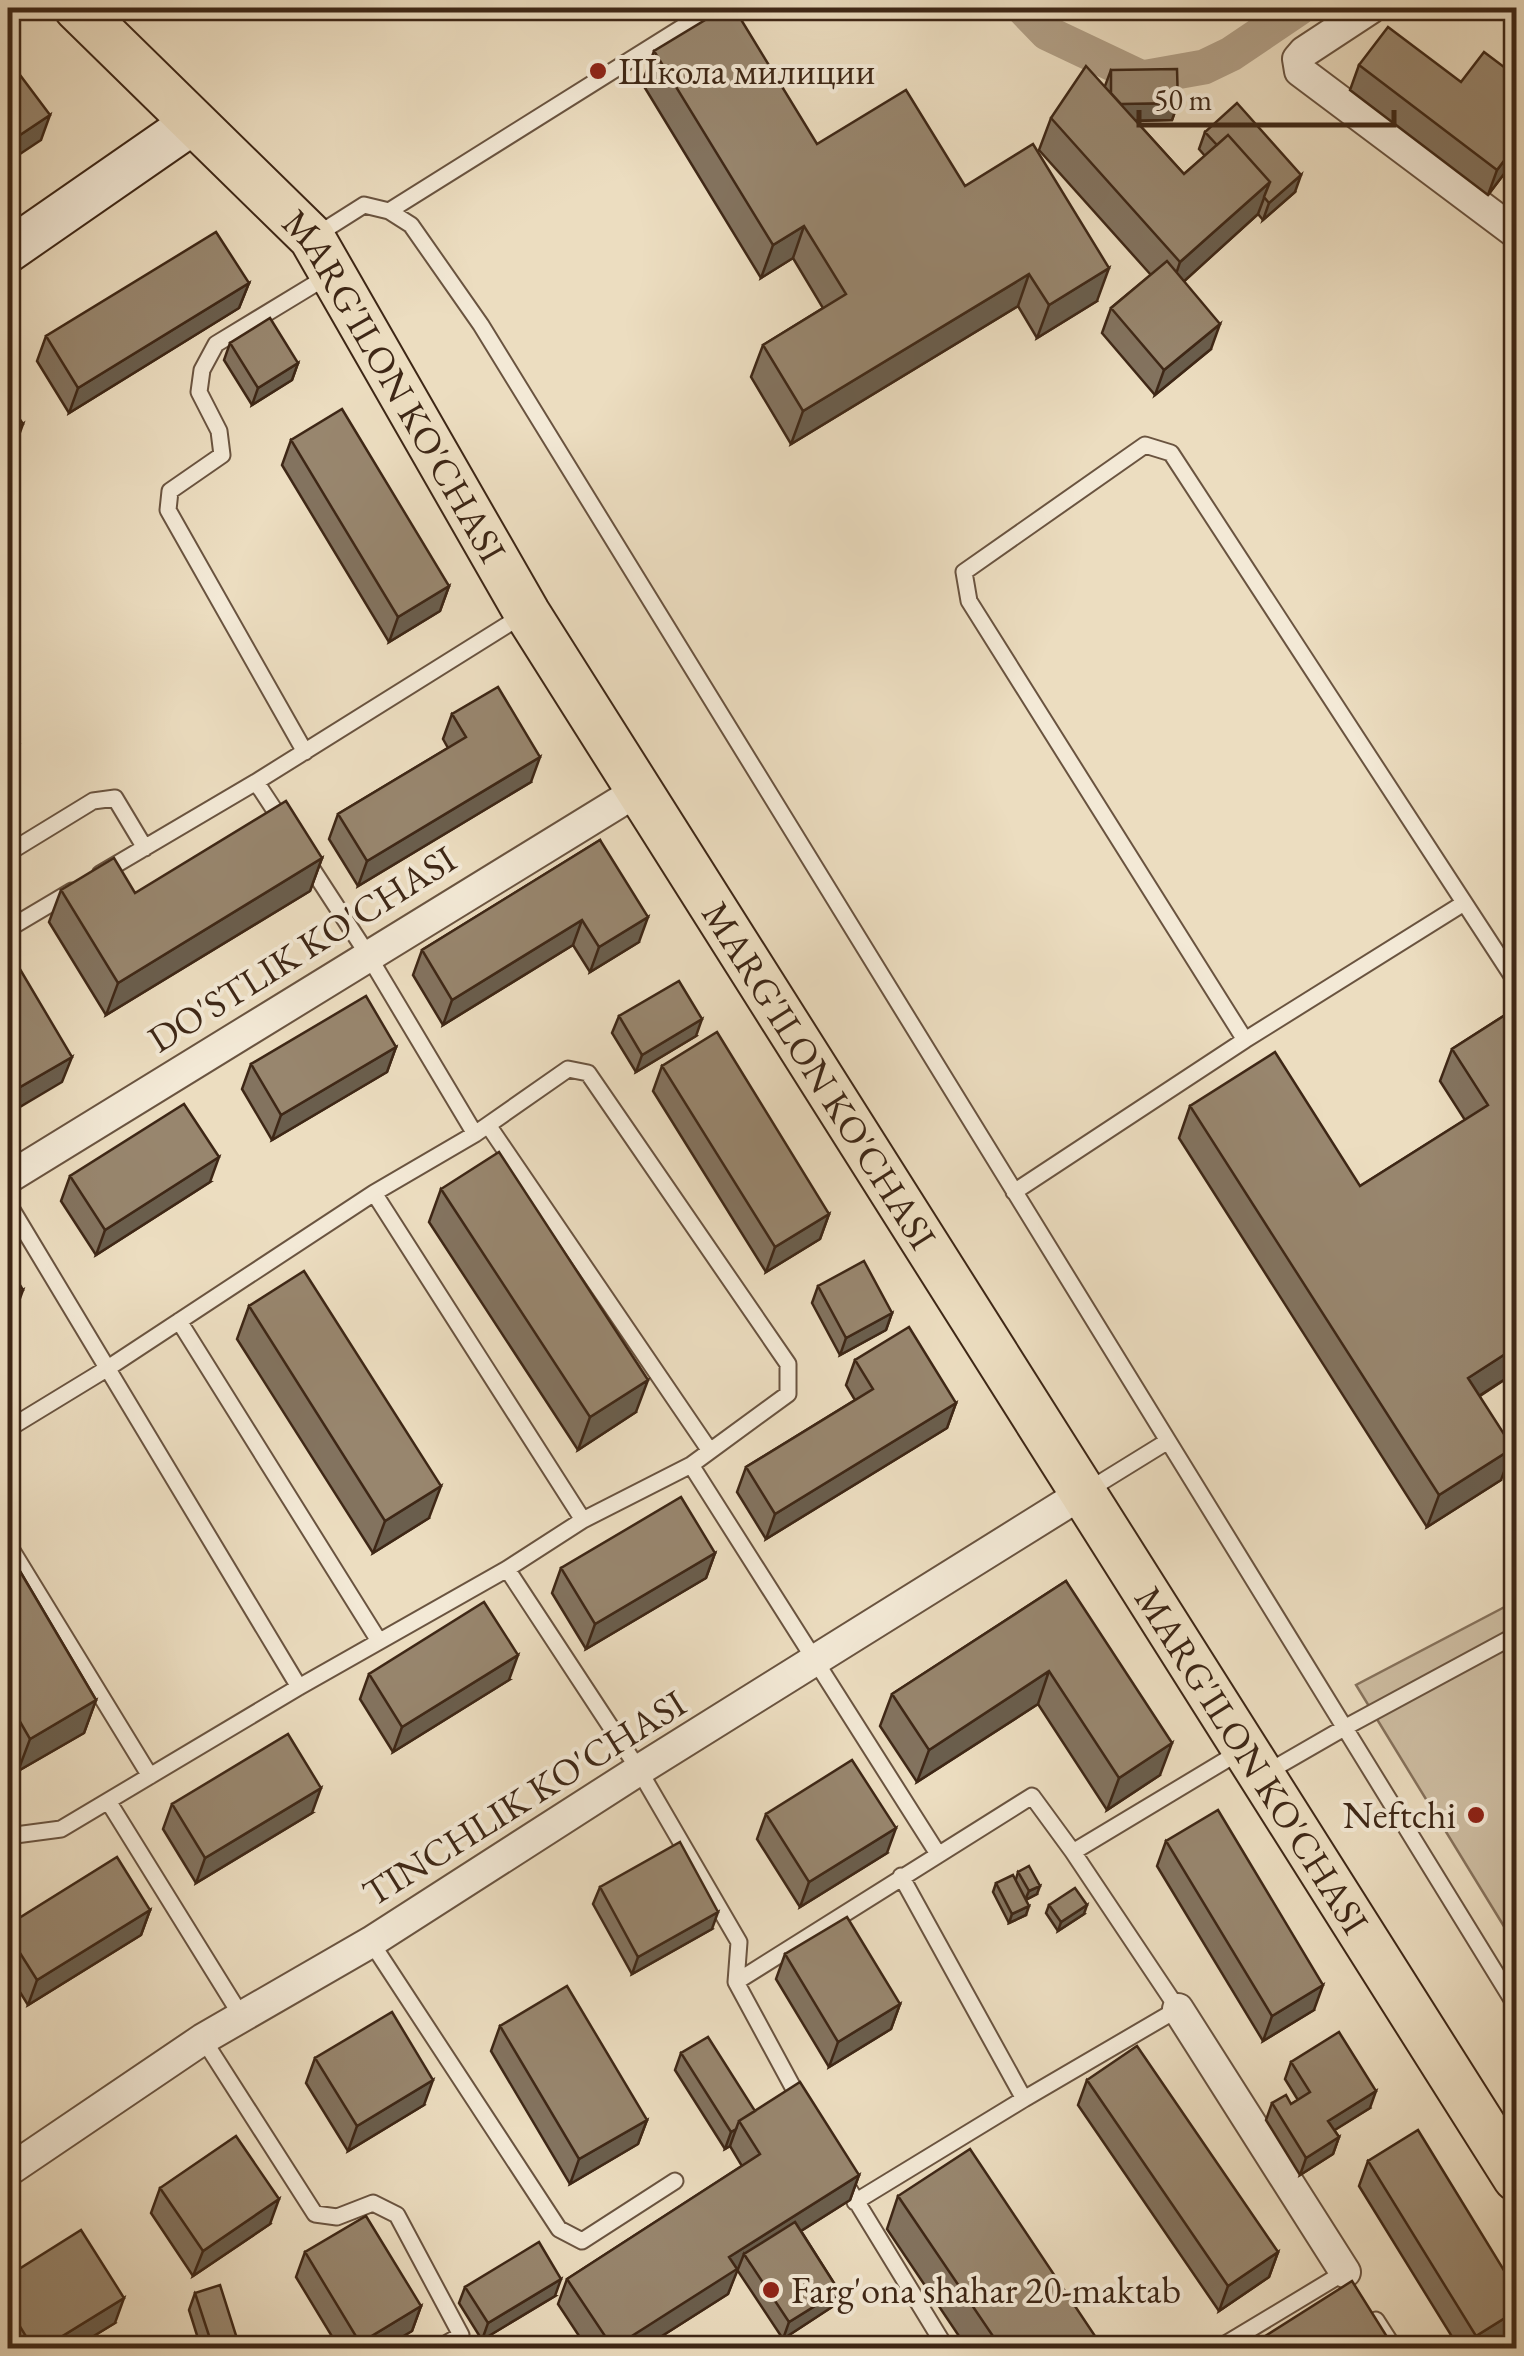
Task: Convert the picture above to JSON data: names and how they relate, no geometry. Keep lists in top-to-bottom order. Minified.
{"streets":{"main road":["MARG'ILON KO'CHASI"],"street":["DO'STLIK KO'CHASI","TINCHLIK KO'CHASI"]},"crossings":[["MARG'ILON KO'CHASI","DO'STLIK KO'CHASI"],["MARG'ILON KO'CHASI","TINCHLIK KO'CHASI"]],"places":["Школа милиции","Neftchi","Farg'ona shahar 20-maktab"],"scale_bar":"50 m"}
